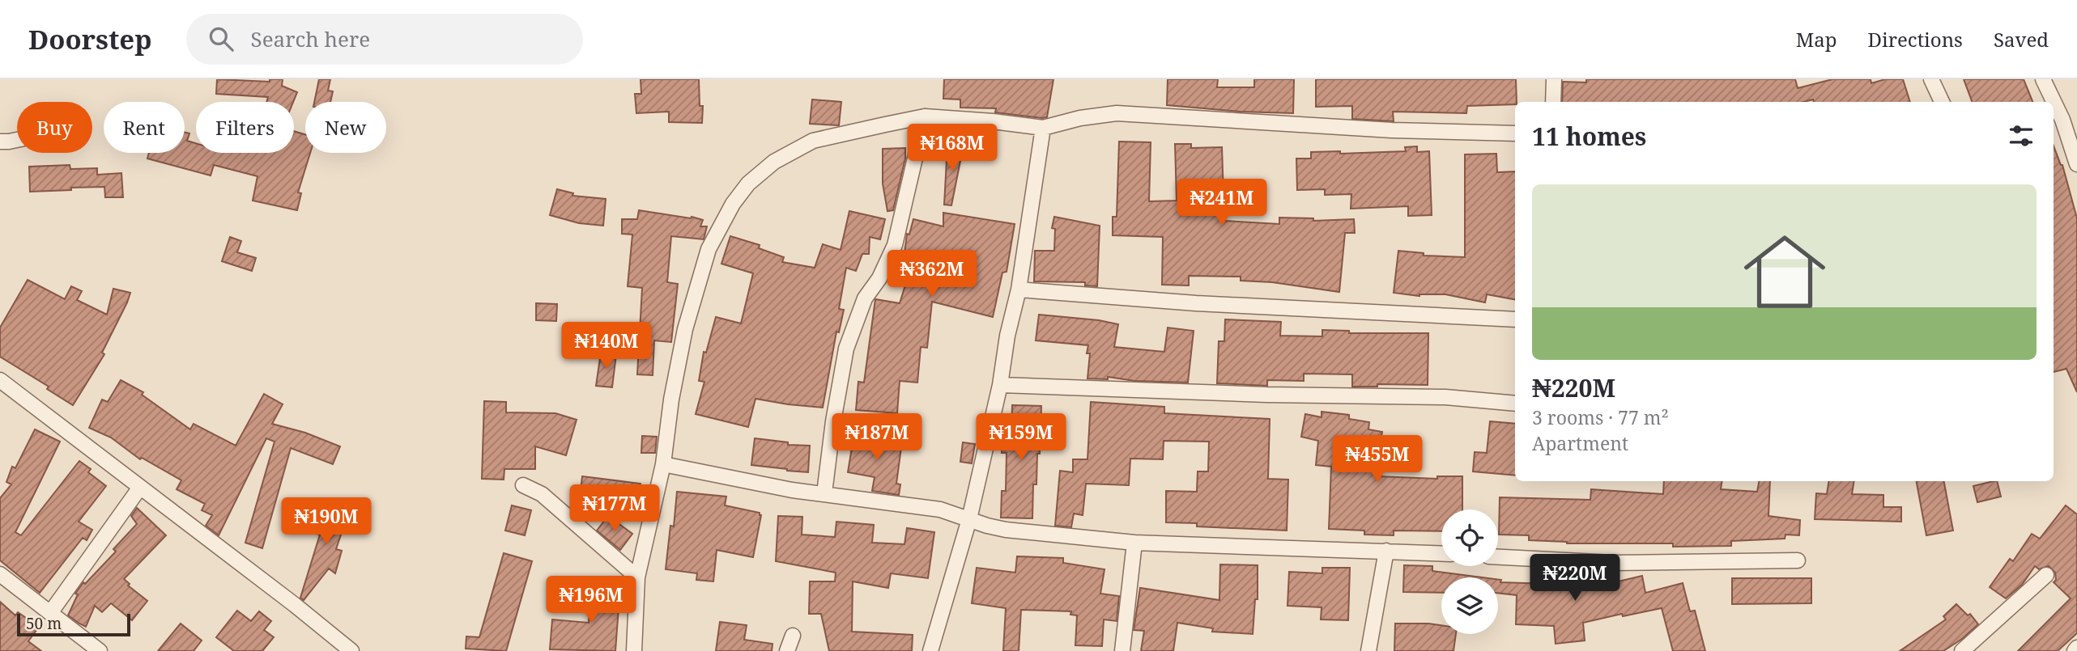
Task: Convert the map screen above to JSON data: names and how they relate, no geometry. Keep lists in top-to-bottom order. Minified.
{"scale_bar":"50 m","page":{"header":"Doorstep","search":"Search here","nav":["Map","Directions","Saved"],"chip":["Buy","Rent","Filters","New"],"heading":"11 homes","price":["₦168M","₦241M","₦362M","₦140M","₦187M","₦159M","₦455M","₦177M","₦190M","₦220M","₦196M"],"list":[{"name":"₦220M","note":"3 rooms · 77 m² · Apartment"}],"scale":"50 m"}}
